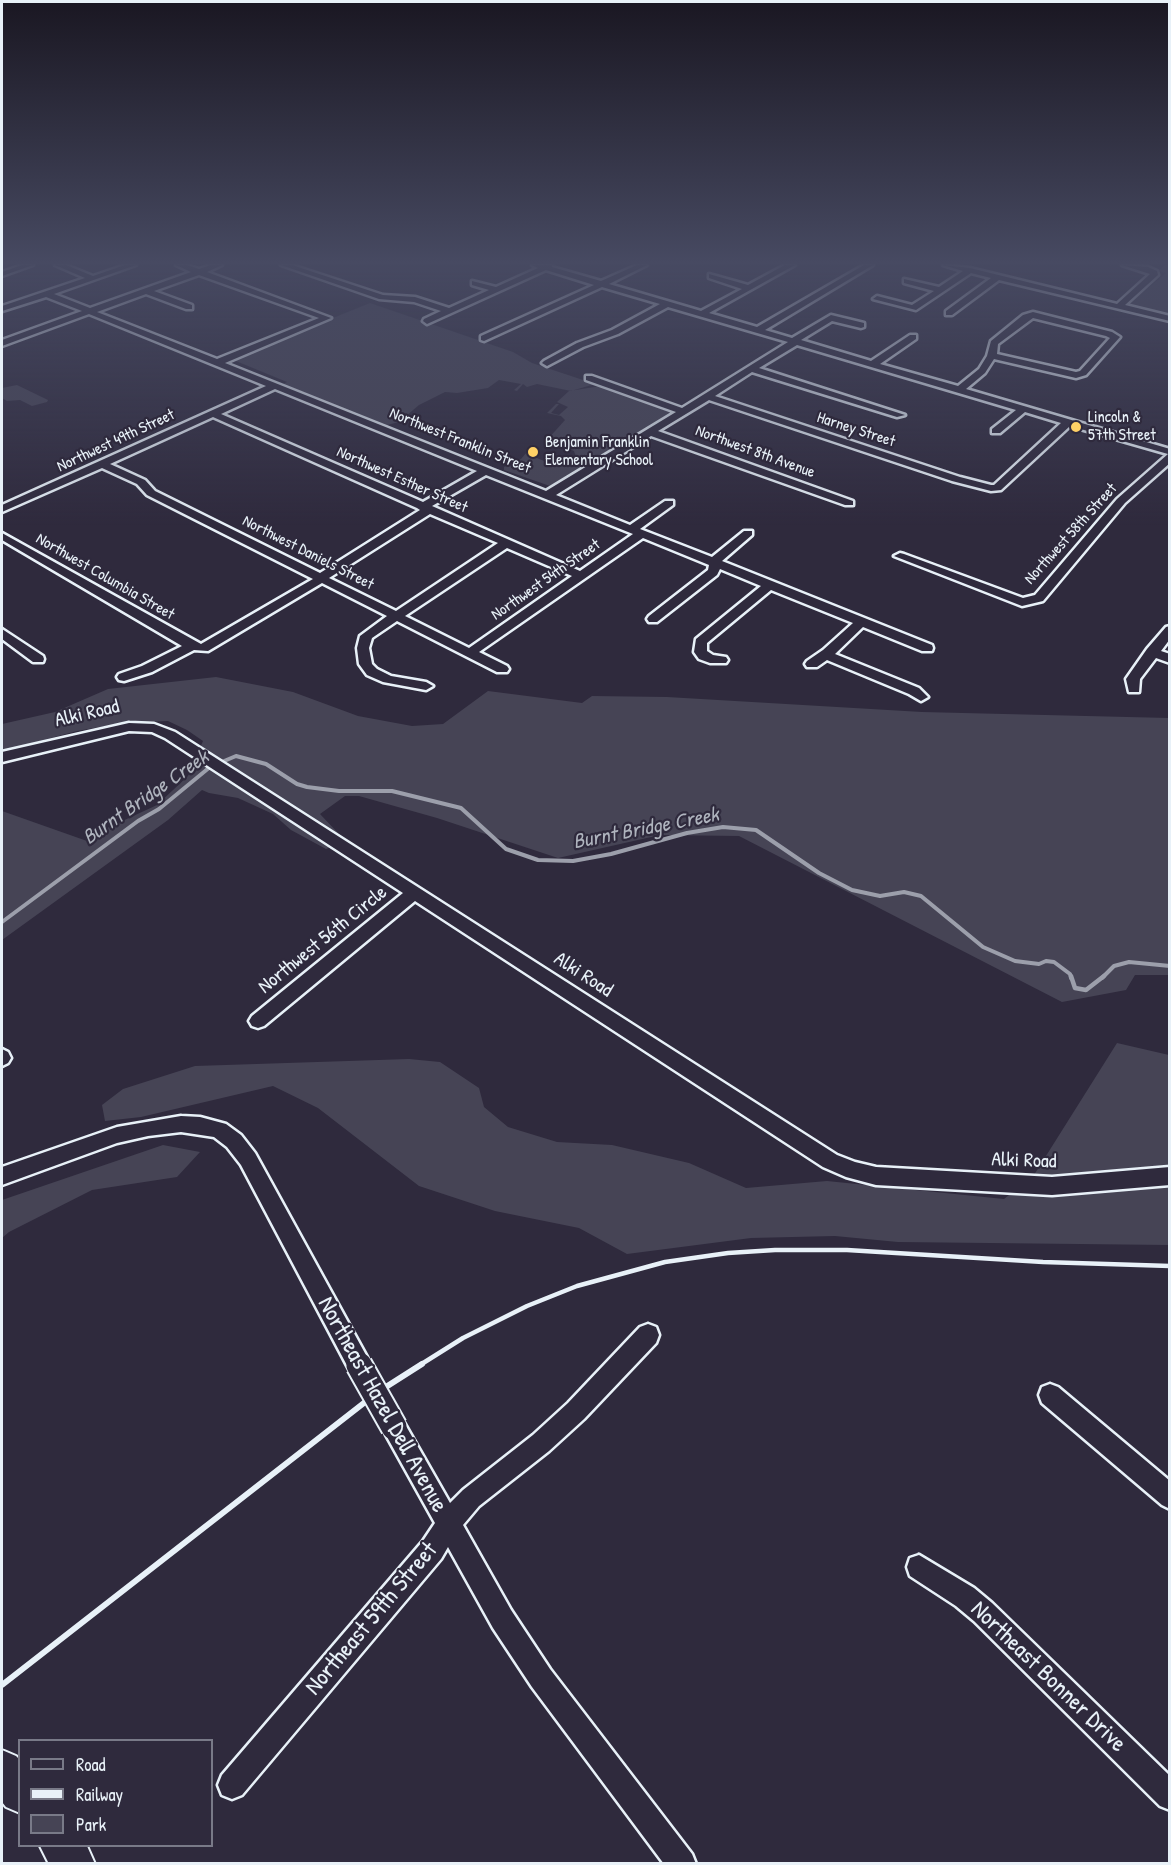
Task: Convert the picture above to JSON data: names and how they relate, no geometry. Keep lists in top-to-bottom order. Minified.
{"streets":{"street":["Harney Street","Northwest 49th Street","Northwest Franklin Street","Northwest 8th Avenue","Northwest Esther Street","Northwest 58th Street","Northwest Daniels Street","Northwest Columbia Street","Northwest 54th Street","Alki Road","Northwest 56th Circle","Northeast Hazel Dell Avenue","Northeast 59th Street","Northeast Bonner Drive"]},"crossings":[["Northwest 49th Street","Northwest Franklin Street"],["Northwest 49th Street","Northwest Esther Street"],["Northwest 49th Street","Northwest Daniels Street"],["Northwest Franklin Street","Northwest 54th Street"],["Northwest Esther Street","Northwest 54th Street"],["Northwest Daniels Street","Northwest 54th Street"],["Alki Road","Northwest 56th Circle"],["Northeast Hazel Dell Avenue","Northeast 59th Street"]],"water":["Burnt Bridge Creek"],"places":["Lincoln & 57th Street","Benjamin Franklin Elementary School"],"legend":["Road","Railway","Park"]}
